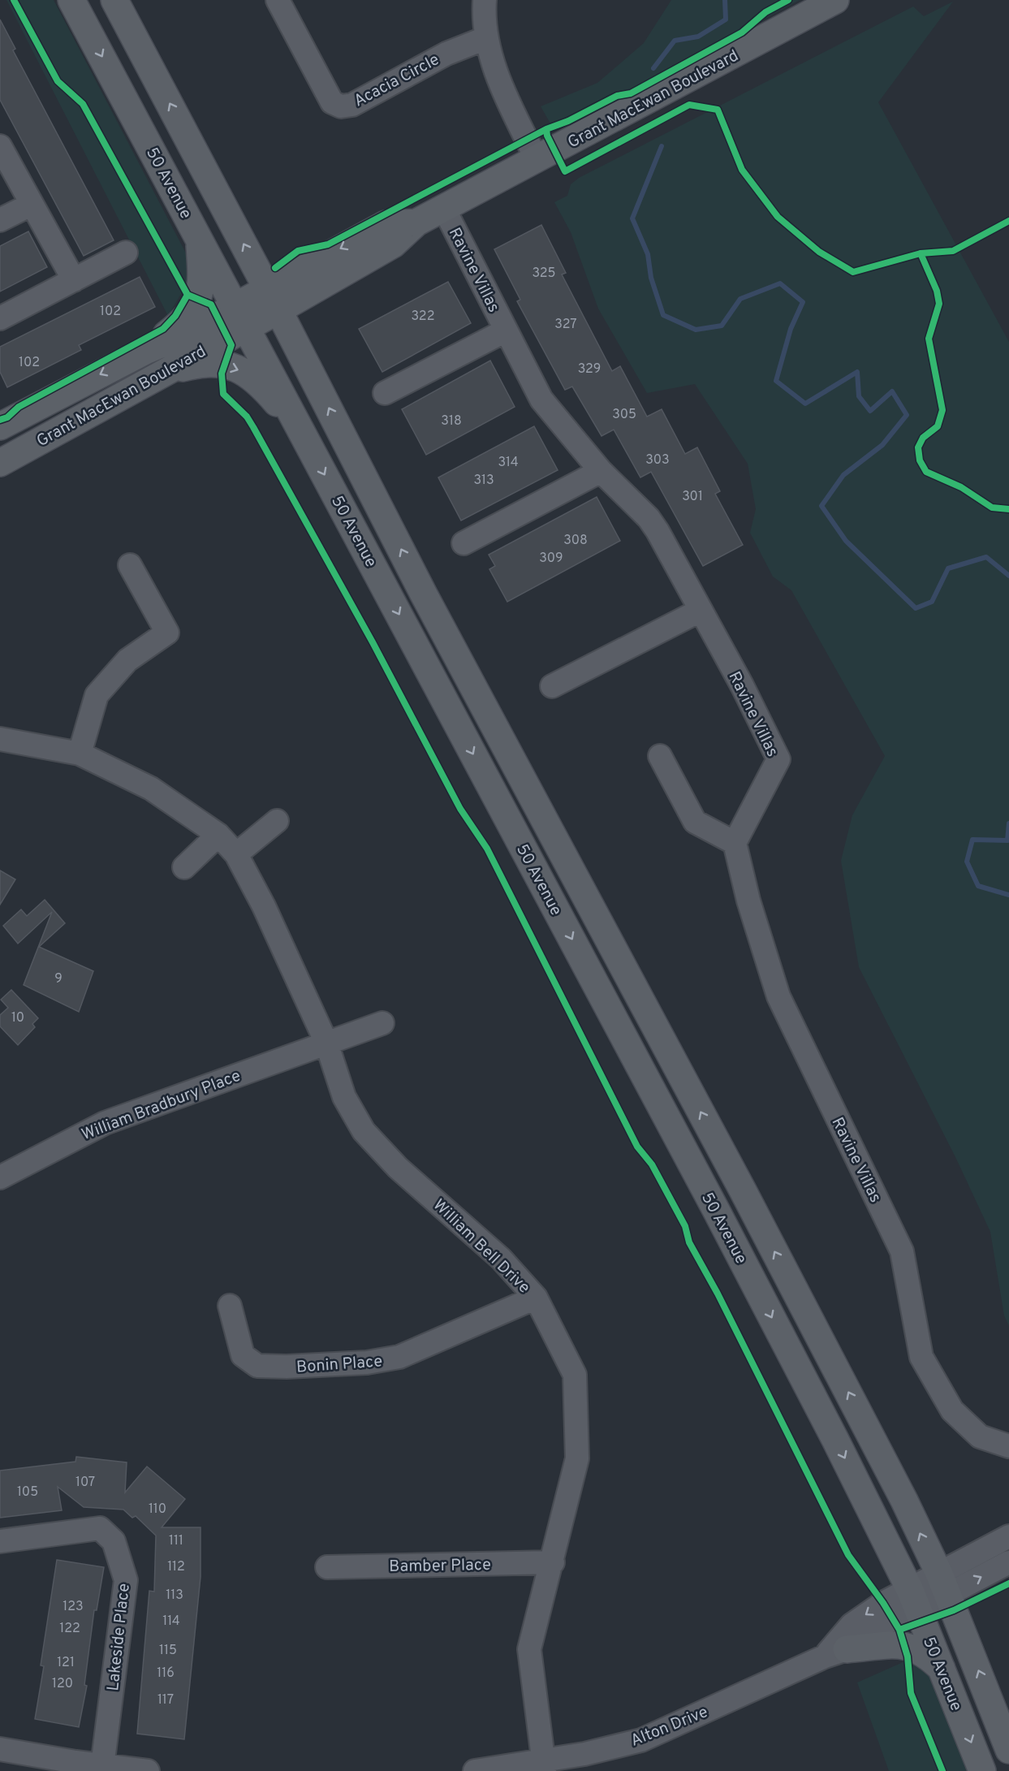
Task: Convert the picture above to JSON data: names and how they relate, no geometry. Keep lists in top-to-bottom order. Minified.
{"streets":{"main road":["Grant MacEwan Boulevard","50 Avenue"],"street":["Acacia Circle","Ravine Villas","William Bradbury Place","William Bell Drive","Bonin Place","Bamber Place","Lakeside Place","Alton Drive"]},"crossings":[["Grant MacEwan Boulevard","50 Avenue"],["Grant MacEwan Boulevard","Ravine Villas"],["50 Avenue","Alton Drive"],["William Bradbury Place","William Bell Drive"],["William Bell Drive","Bonin Place"],["William Bell Drive","Bamber Place"],["William Bell Drive","Alton Drive"]],"house_numbers":["325","102","322","327","102","329","305","318","303","314","313","301","308","309","9","10","107","105","110","111","112","113","123","114","122","115","121","116","120","117"]}
